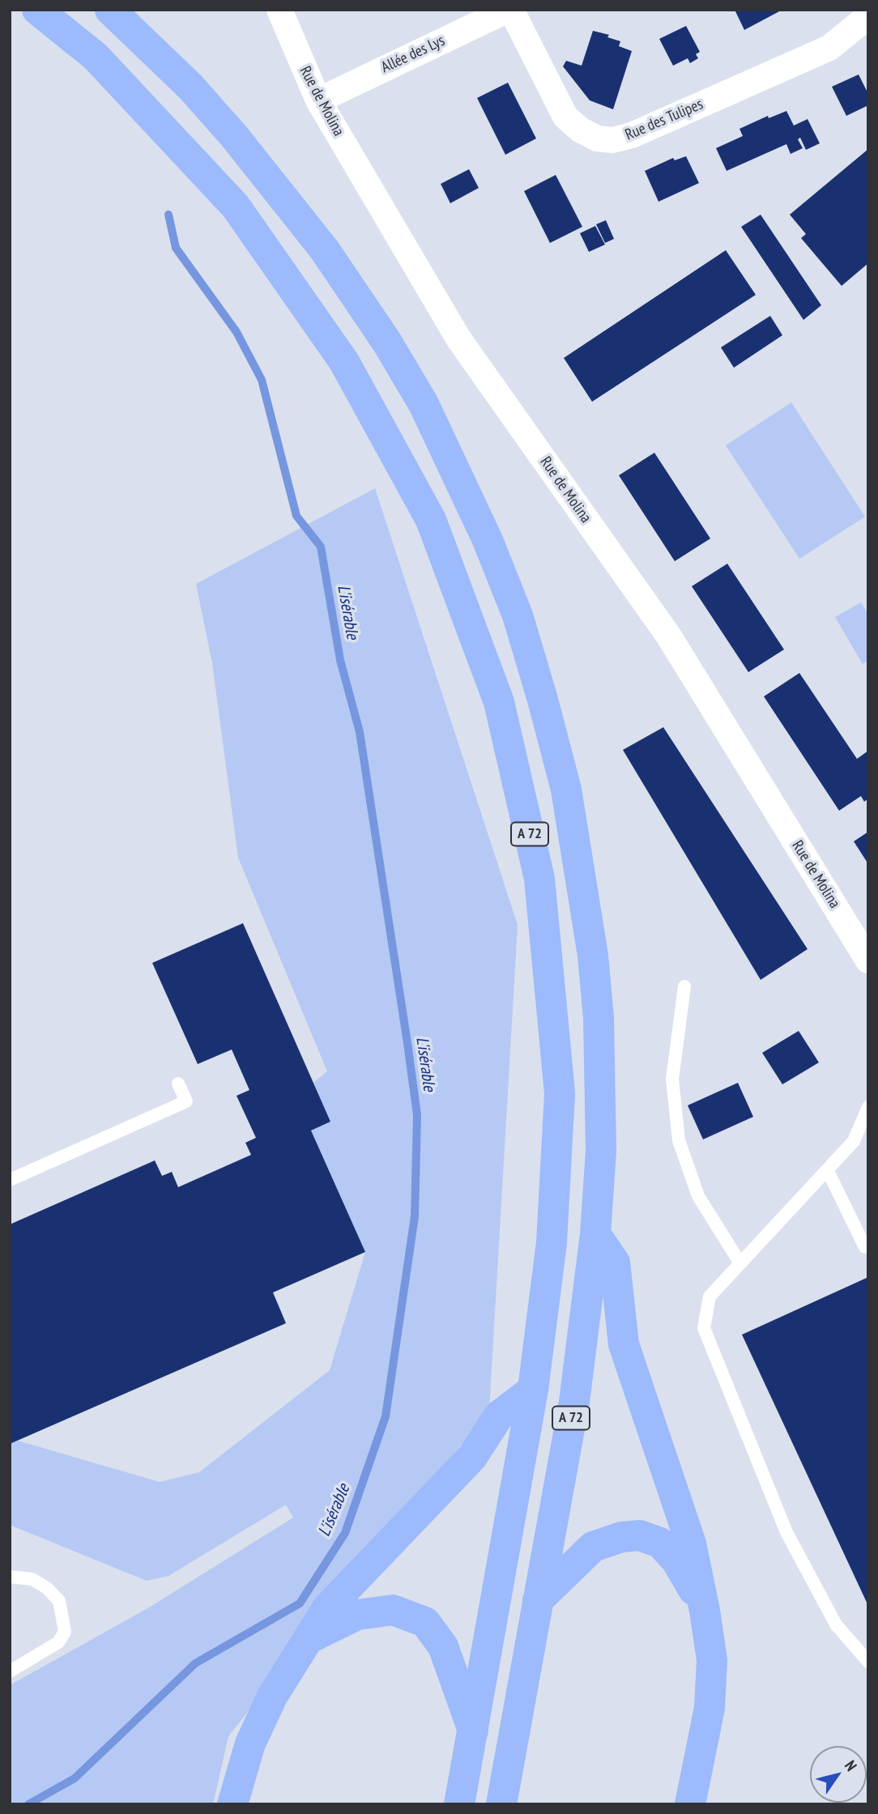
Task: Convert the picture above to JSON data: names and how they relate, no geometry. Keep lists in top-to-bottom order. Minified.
{"streets":{"highway":["A 72"],"street":["Allée des Lys","Rue de Molina","Rue des Tulipes"]},"crossings":[["Allée des Lys","Rue de Molina"],["Allée des Lys","Rue des Tulipes"]],"water":["L'isérable"],"north":"top right"}
